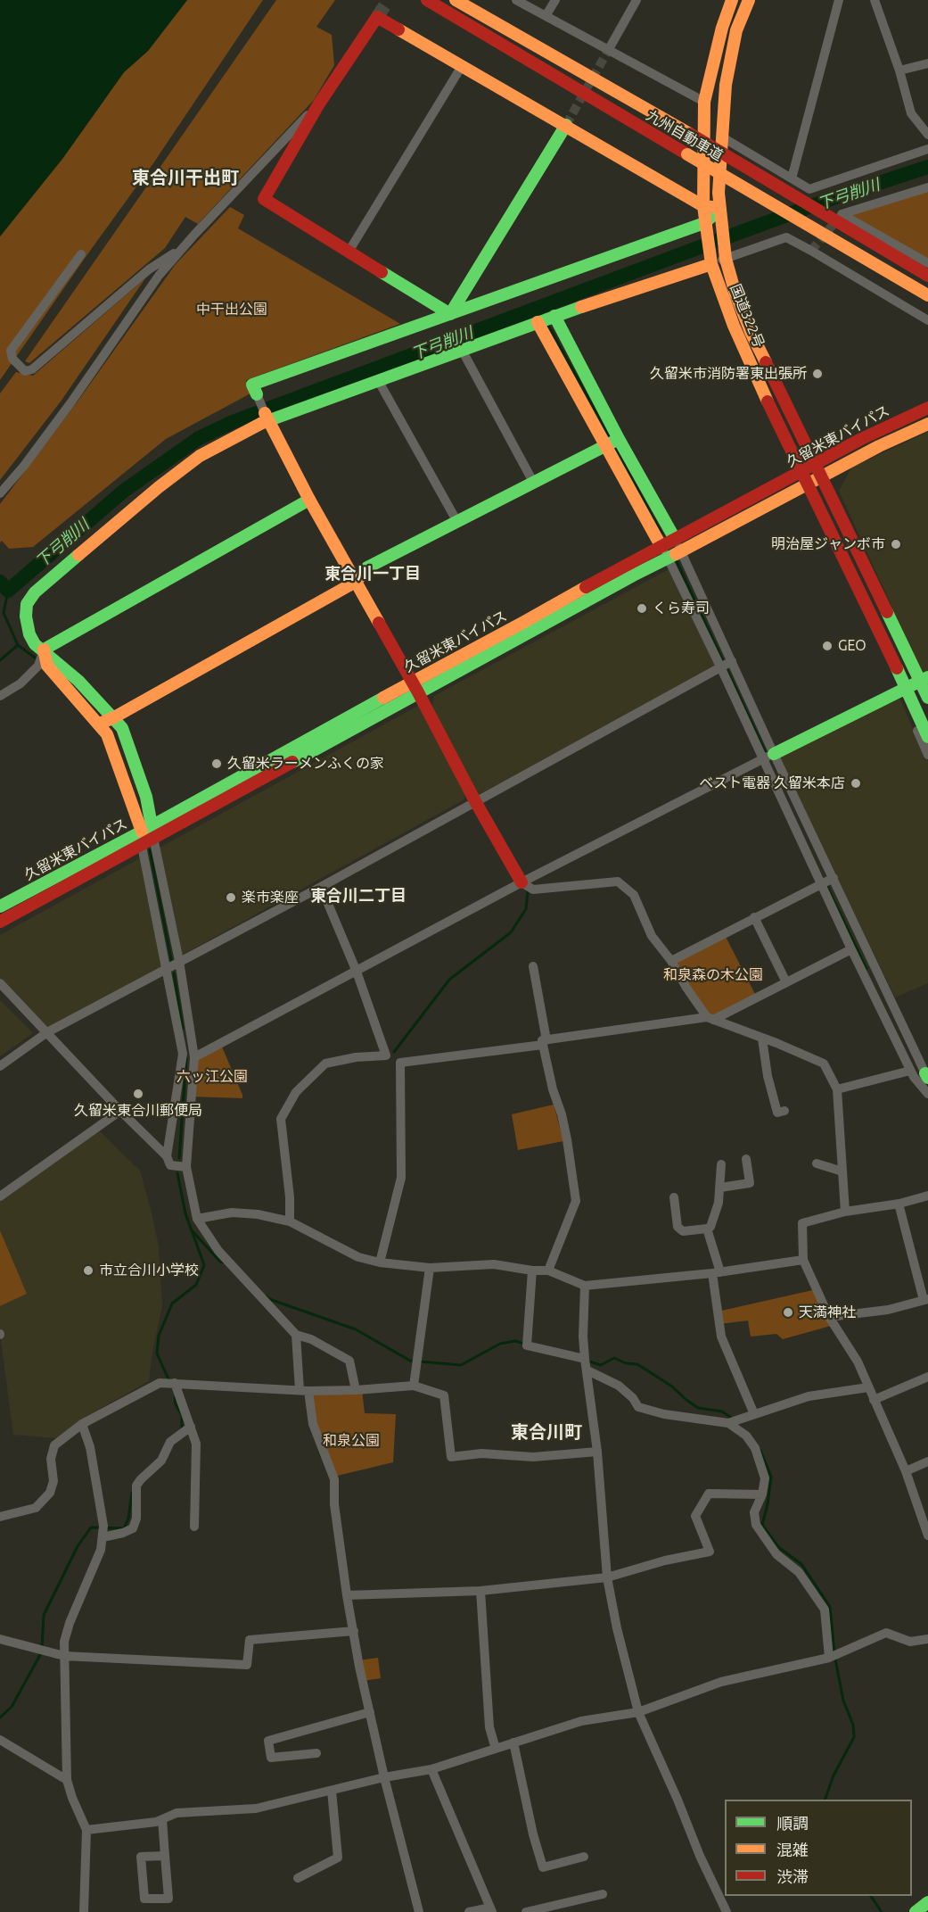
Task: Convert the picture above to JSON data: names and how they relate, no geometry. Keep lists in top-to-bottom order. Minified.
{"streets":{"main road":["九州自動車道","国道322号","久留米東バイパス"]},"crossings":[["国道322号","久留米東バイパス"]],"districts":["東合川干出町","東合川一丁目","東合川二丁目","東合川町"],"water":["下弓削川"],"parks":["中干出公園","和泉森の木公園","六ッ江公園","和泉公園"],"places":["久留米市消防署東出張所","明治屋ジャンボ市","くら寿司","GEO","久留米ラーメンふくの家","ベスト電器 久留米本店","楽市楽座","久留米東合川郵便局","市立合川小学校","天満神社"],"legend":["順調","混雑","渋滞"]}
